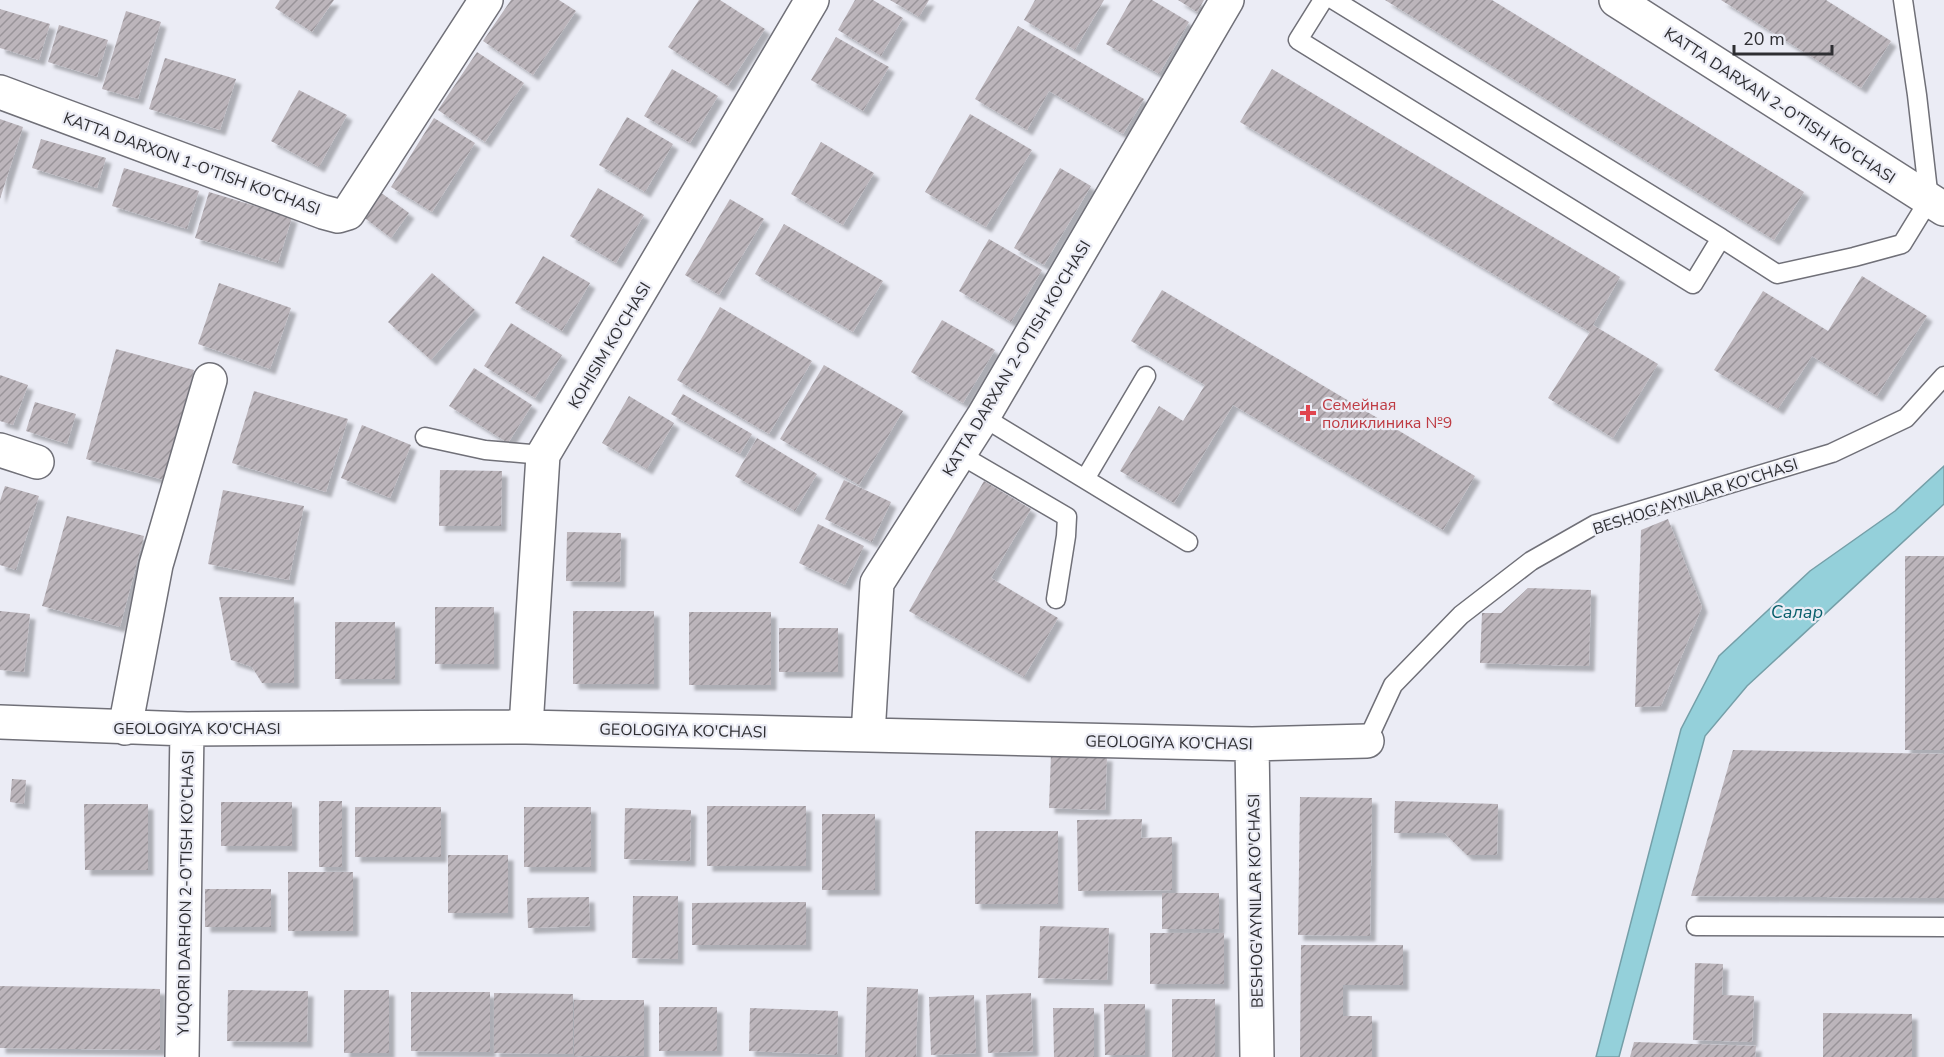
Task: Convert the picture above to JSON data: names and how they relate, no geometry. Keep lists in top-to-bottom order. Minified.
{"streets":{"street":["KATTA DARXAN 2-O'TISH KO'CHASI","KATTA DARXON 1-O'TISH KO'CHASI","KOHISIM KO'CHASI","BESHOG'AYNILAR KO'CHASI","GEOLOGIYA KO'CHASI","YUQORI DARHON 2-O'TISH KO'CHASI"]},"crossings":[["KATTA DARXAN 2-O'TISH KO'CHASI","GEOLOGIYA KO'CHASI"],["KOHISIM KO'CHASI","GEOLOGIYA KO'CHASI"],["BESHOG'AYNILAR KO'CHASI","GEOLOGIYA KO'CHASI"],["GEOLOGIYA KO'CHASI","YUQORI DARHON 2-O'TISH KO'CHASI"]],"water":["Салар"],"places":{"health":["Семейная поликлиника №9"]},"scale_bar":"20 m"}
